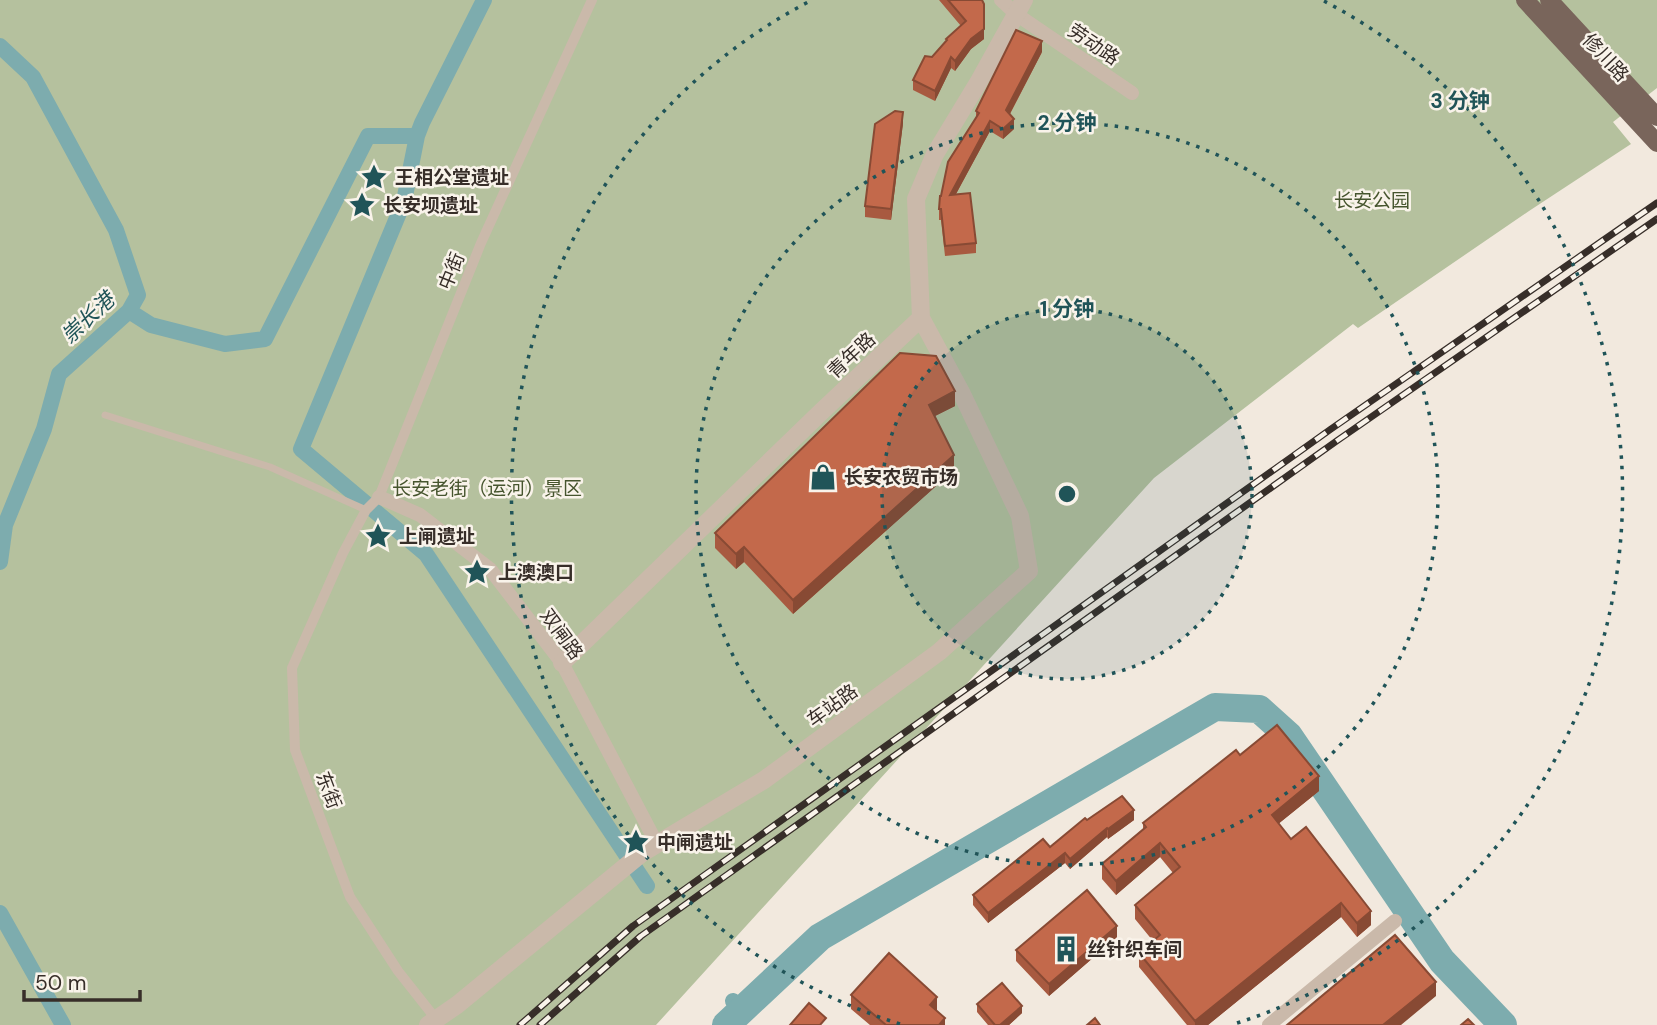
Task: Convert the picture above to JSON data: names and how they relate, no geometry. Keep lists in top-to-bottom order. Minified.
{"streets":{"main road":["修川路"],"street":["劳动路","中街","青年路","双闸路","车站路","东街"]},"crossings":[["中街","双闸路"],["中街","东街"],["青年路","双闸路"],["青年路","车站路"],["双闸路","车站路"],["车站路","东街"]],"water":["崇长港"],"parks":["长安公园","长安老街（运河）景区"],"places":{"place":["王相公堂遗址","长安坝遗址","上闸遗址","上澳澳口","中闸遗址"],"shop":["长安农贸市场"],"building":["丝针织车间"]},"scale_bar":"50 m","rings":["3 分钟","2 分钟","1 分钟"]}
